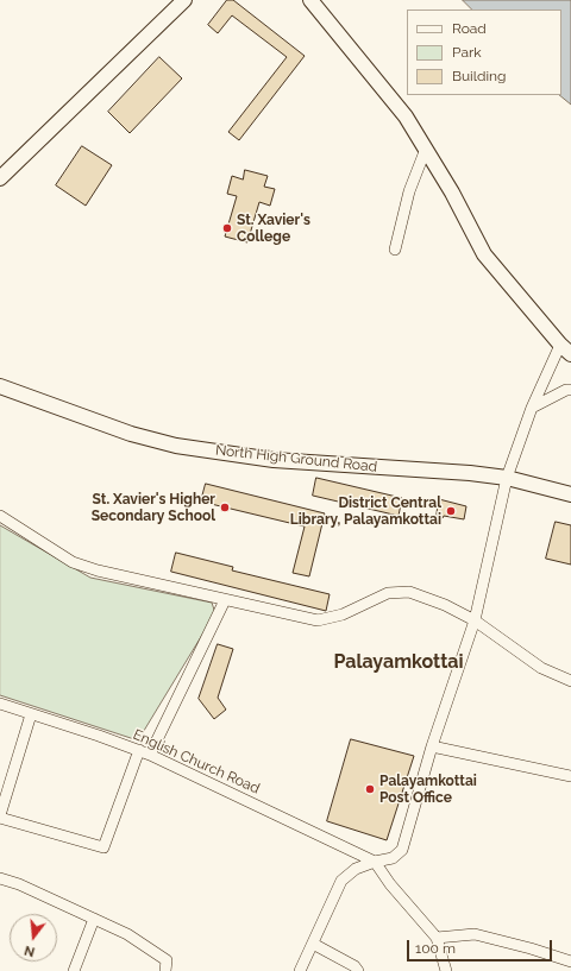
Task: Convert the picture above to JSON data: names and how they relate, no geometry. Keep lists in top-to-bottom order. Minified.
{"streets":{"main road":["North High Ground Road"],"street":["English Church Road"]},"districts":["Palayamkottai"],"places":["St. Xavier's College","St. Xavier's Higher Secondary School","District Central Library, Palayamkottai","Palayamkottai Post Office"],"legend":["Road","Park","Building"],"scale_bar":"100 m","north":"bottom"}
